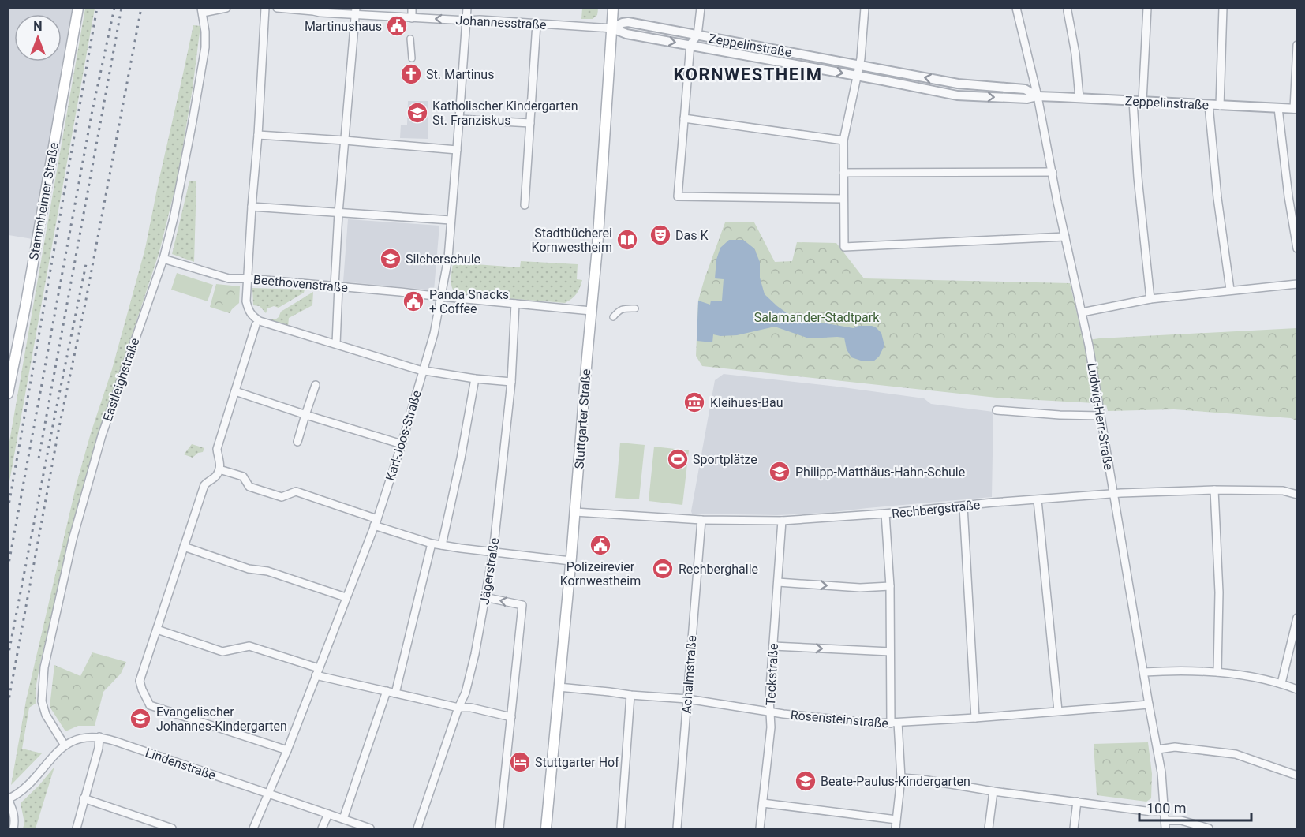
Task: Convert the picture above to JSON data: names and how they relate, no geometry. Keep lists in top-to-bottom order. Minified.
{"streets":{"main road":["Stammheimer Straße","Stuttgarter Straße"],"street":["Johannesstraße","Zeppelinstraße","Beethovenstraße","Eastleighstraße","Ludwig-Herr-Straße","Karl-Joos-Straße","Rechbergstraße","Jägerstraße","Achalmstraße","Teckstraße","Rosensteinstraße","Lindenstraße"]},"crossings":[["Johannesstraße","Zeppelinstraße"],["Johannesstraße","Stuttgarter Straße"],["Johannesstraße","Karl-Joos-Straße"],["Zeppelinstraße","Ludwig-Herr-Straße"],["Zeppelinstraße","Stuttgarter Straße"],["Beethovenstraße","Eastleighstraße"],["Beethovenstraße","Stuttgarter Straße"],["Beethovenstraße","Karl-Joos-Straße"],["Beethovenstraße","Jägerstraße"],["Eastleighstraße","Lindenstraße"],["Ludwig-Herr-Straße","Rechbergstraße"],["Ludwig-Herr-Straße","Rosensteinstraße"],["Stuttgarter Straße","Rechbergstraße"],["Stuttgarter Straße","Rosensteinstraße"],["Karl-Joos-Straße","Lindenstraße"],["Rechbergstraße","Achalmstraße"],["Rechbergstraße","Teckstraße"],["Achalmstraße","Rosensteinstraße"],["Teckstraße","Rosensteinstraße"]],"districts":["KORNWESTHEIM"],"parks":["Salamander-Stadtpark"],"places":{"public building":["Martinushaus","Panda Snacks + Coffee","Polizeirevier Kornwestheim"],"church":["St. Martinus"],"school or university":["Katholischer Kindergarten St. Franziskus","Silcherschule","Philipp-Matthäus-Hahn-Schule","Evangelischer Johannes-Kindergarten","Beate-Paulus-Kindergarten"],"theatre":["Das K"],"library":["Stadtbücherei Kornwestheim"],"museum":["Kleihues-Bau"],"sports":["Sportplätze","Rechberghalle"],"hotel":["Stuttgarter Hof"]},"scale_bar":"100 m","north":"top"}
